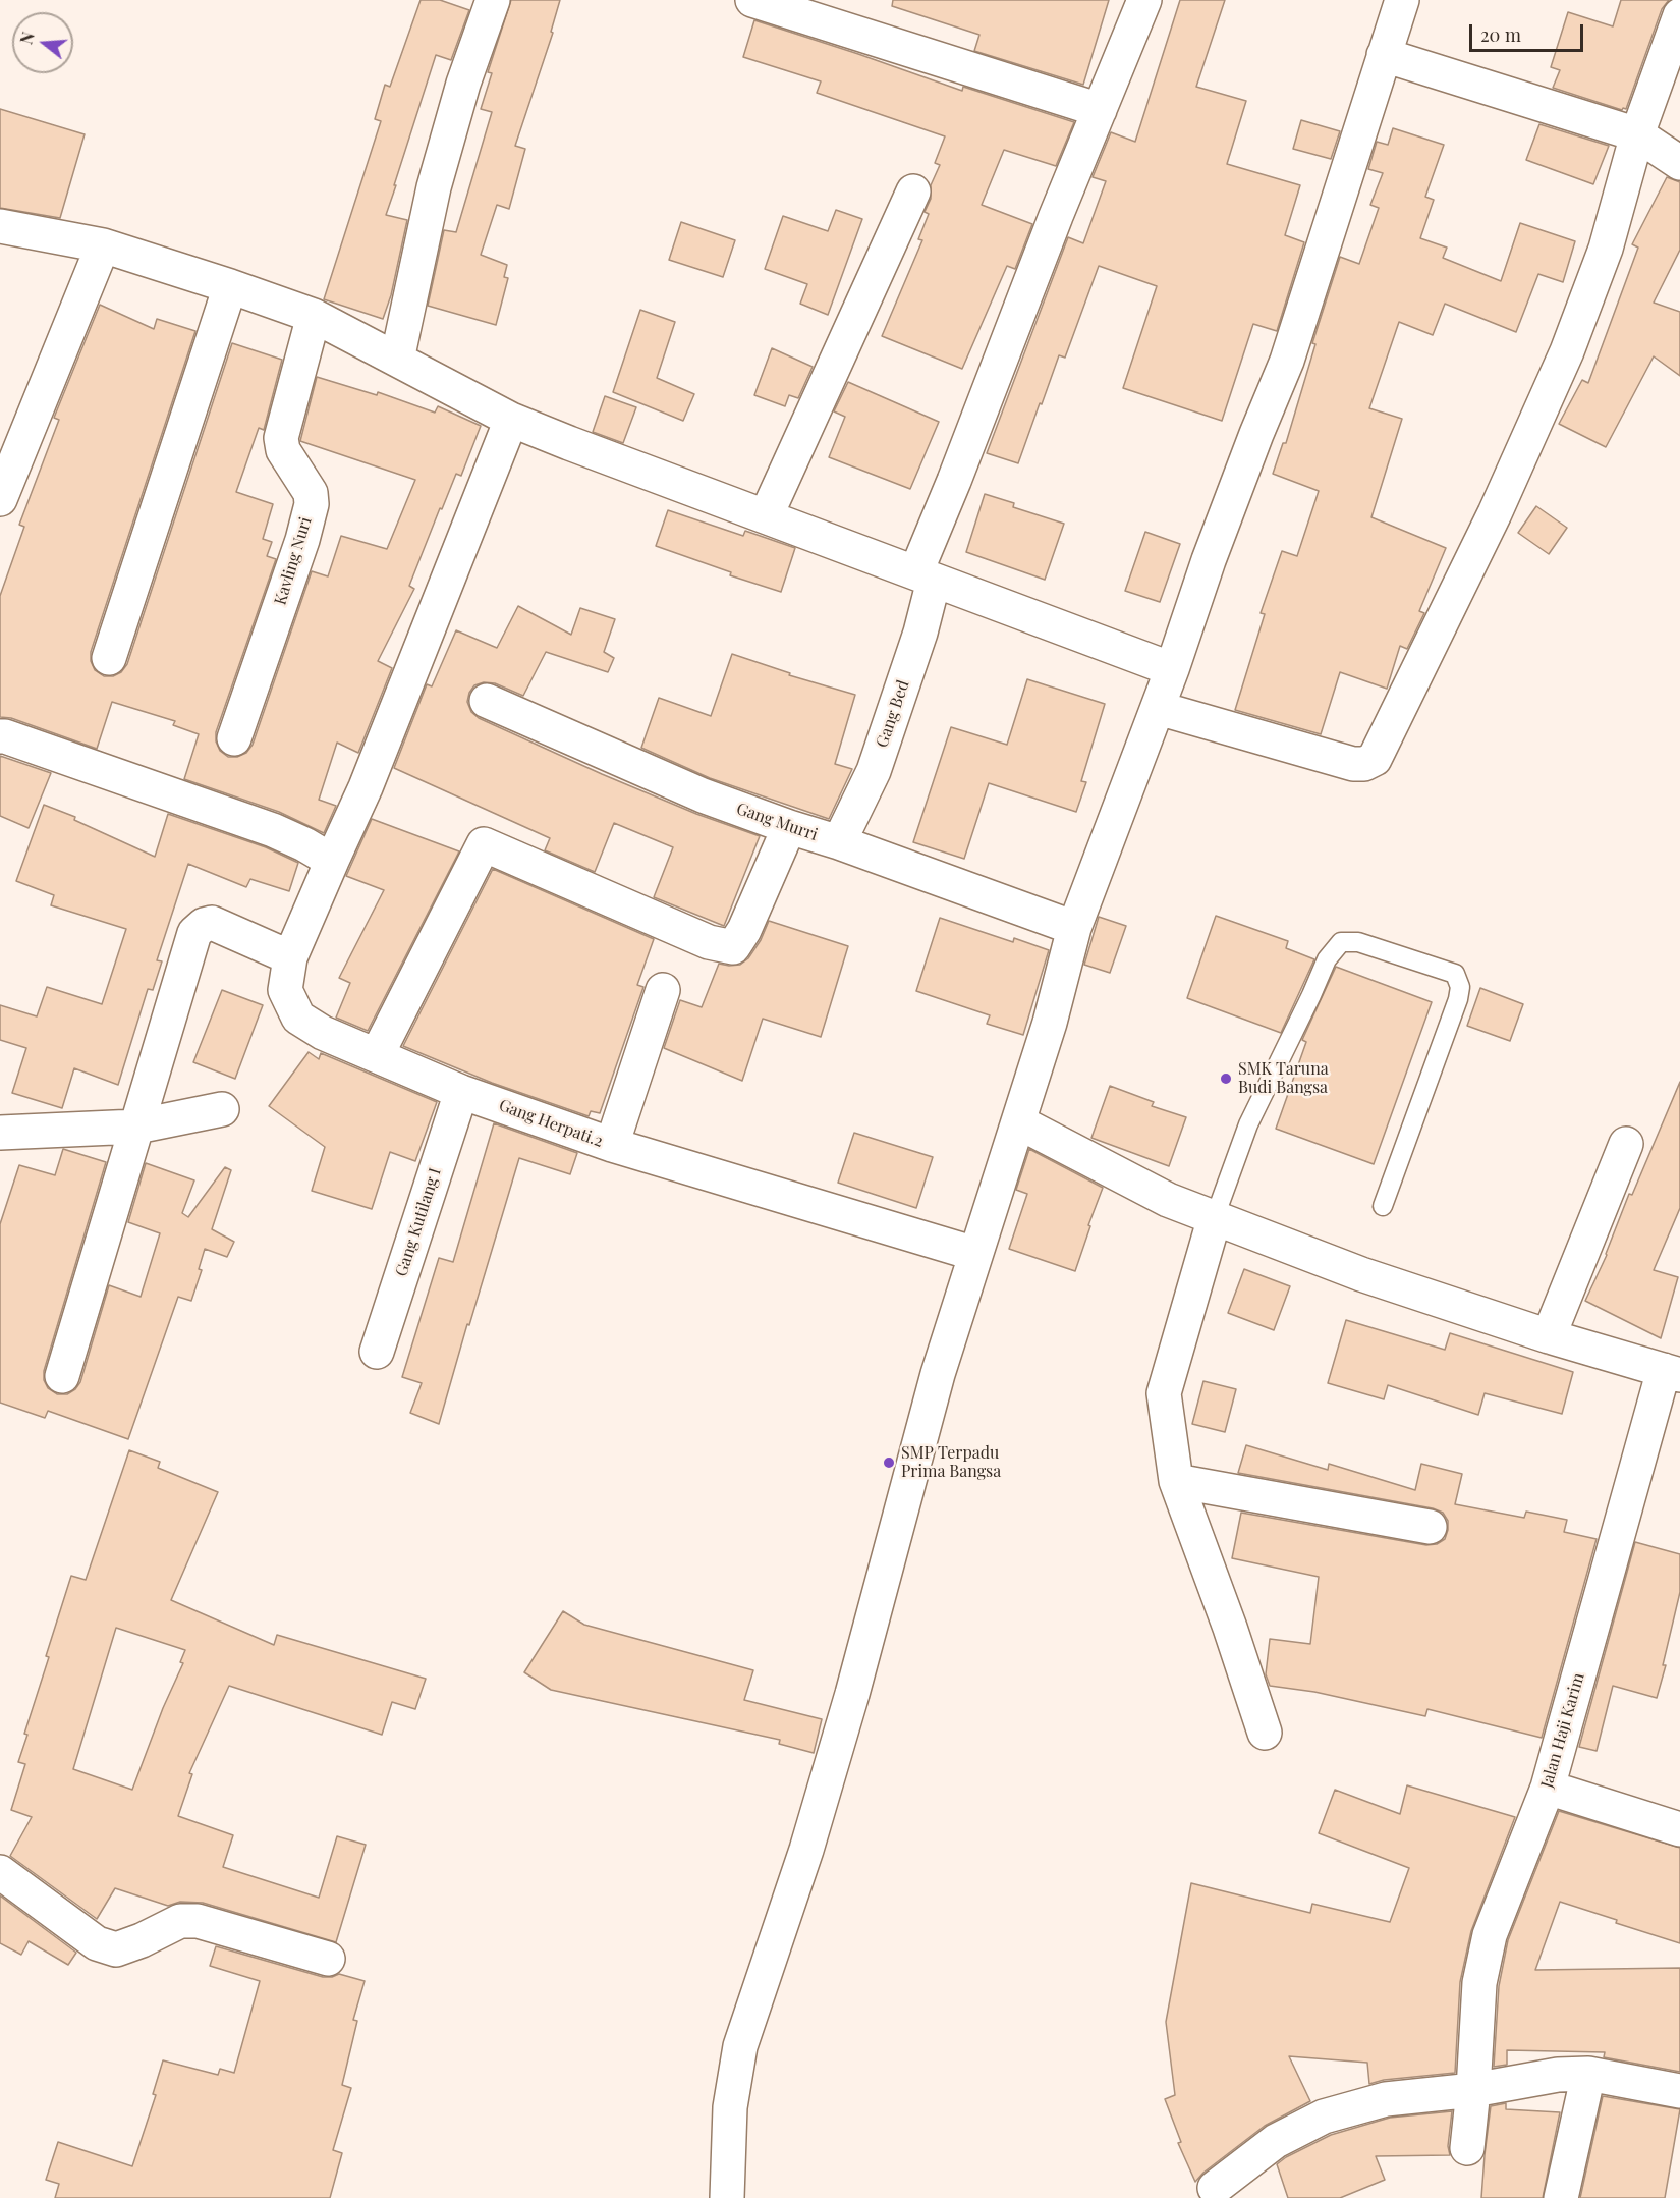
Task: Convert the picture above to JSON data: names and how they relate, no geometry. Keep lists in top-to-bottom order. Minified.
{"streets":{"street":["Kavling Nuri","Gang Bed","Gang Murri","Gang Herpati.2","Gang Kutilang I","Jalan Haji Karim"]},"crossings":[["Gang Bed","Gang Murri"],["Gang Herpati.2","Gang Kutilang I"]],"places":["SMK Taruna Budi Bangsa","SMP Terpadu Prima Bangsa"],"scale_bar":"20 m","north":"left"}
